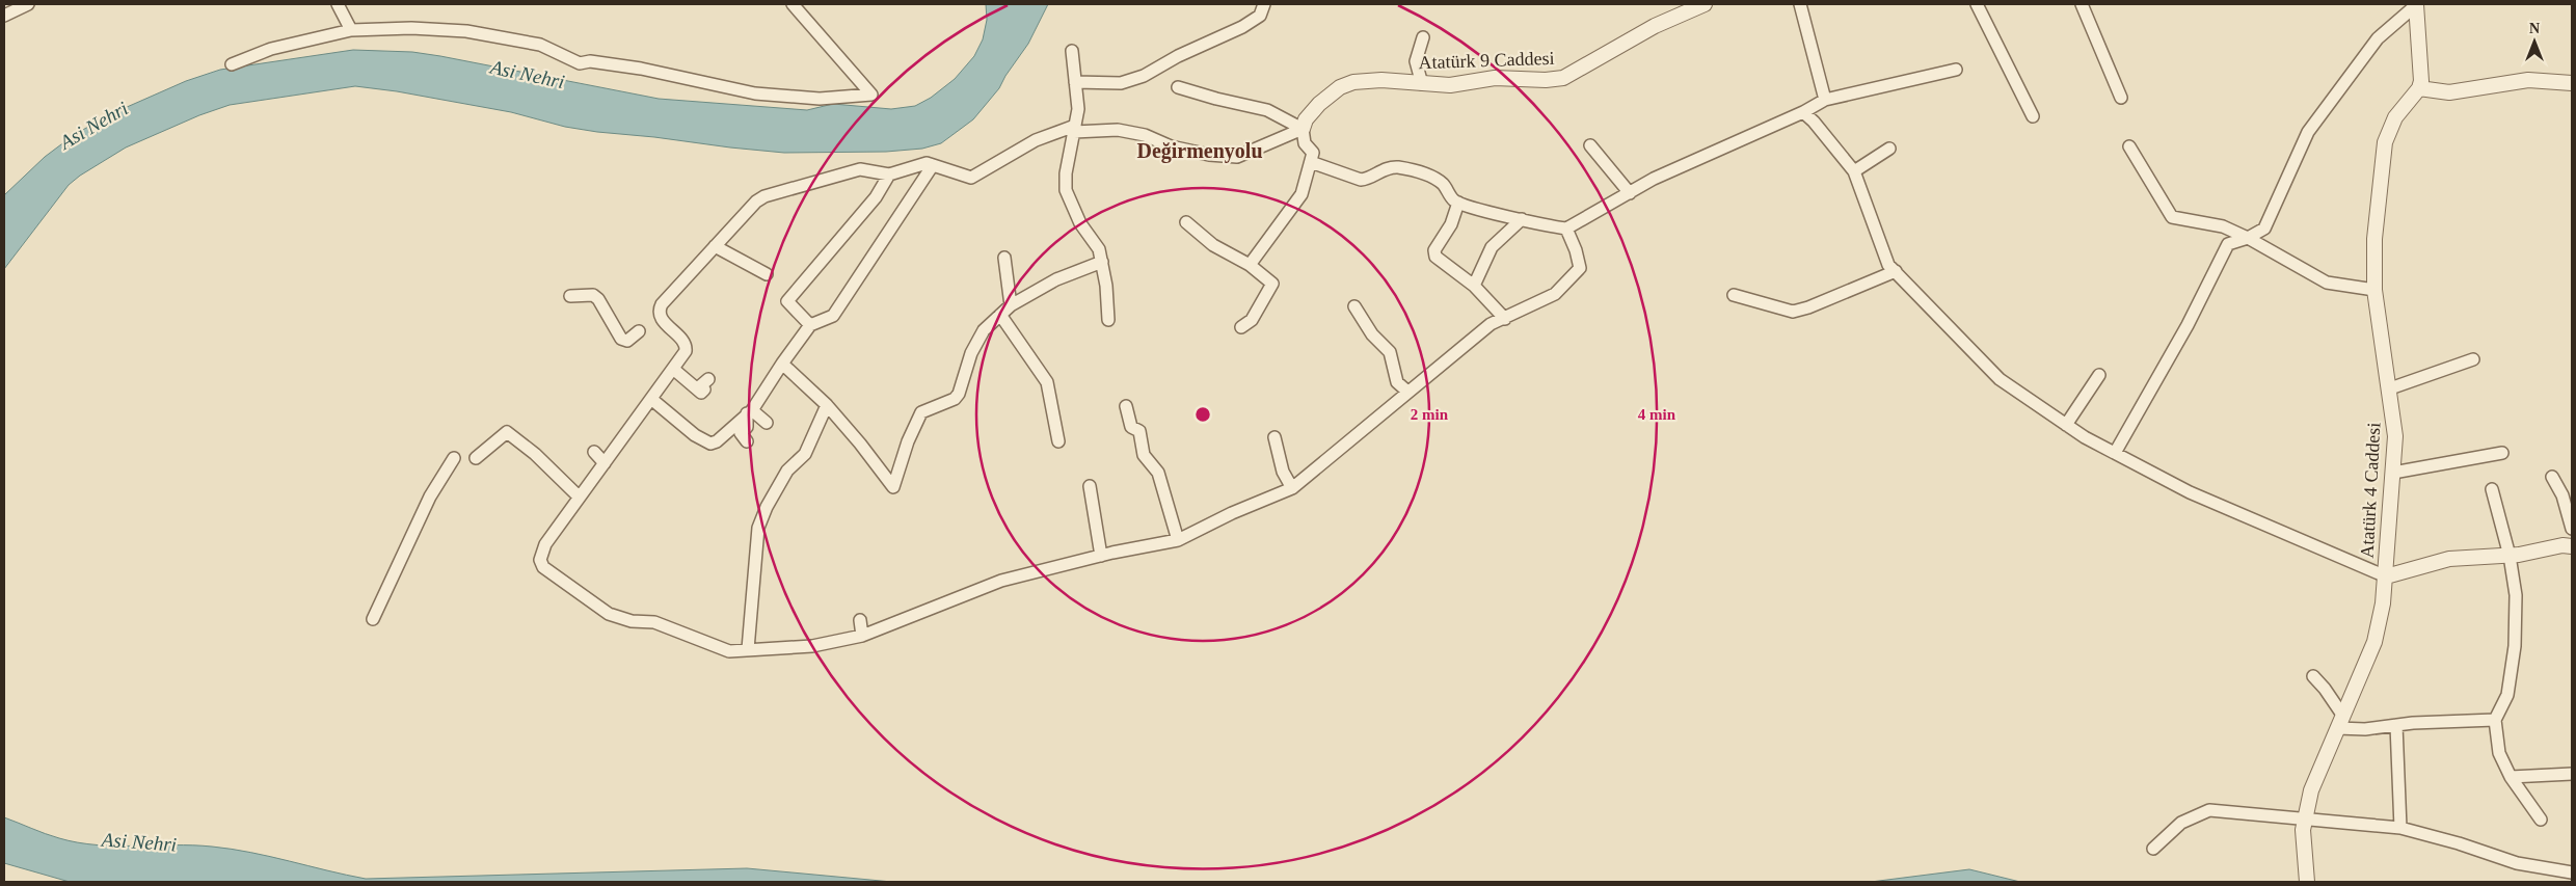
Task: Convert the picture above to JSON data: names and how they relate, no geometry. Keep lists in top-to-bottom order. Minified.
{"streets":{"street":["Atatürk 9 Caddesi","Atatürk 4 Caddesi"]},"districts":["Değirmenyolu"],"water":["Asi Nehri"],"north":"top","rings":["2 min","4 min"]}
